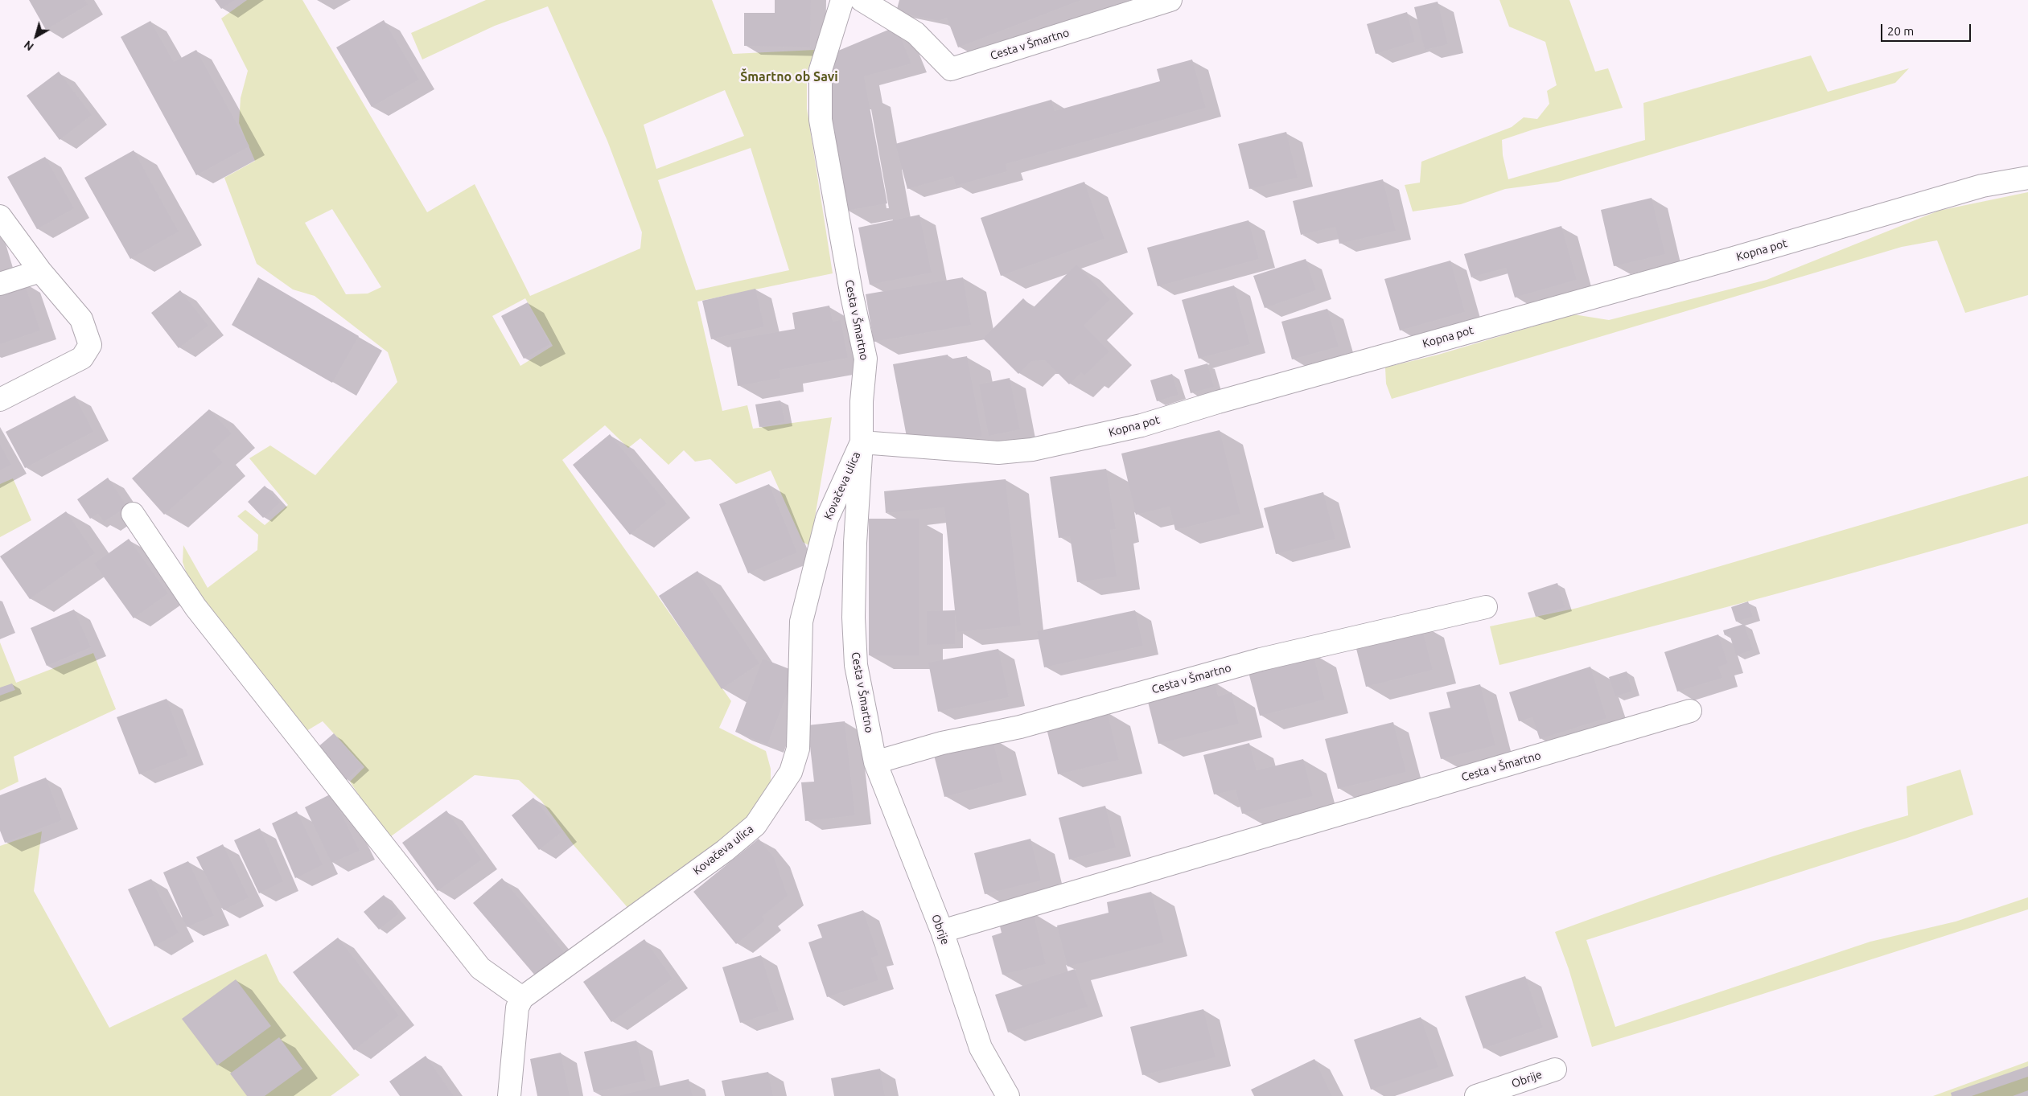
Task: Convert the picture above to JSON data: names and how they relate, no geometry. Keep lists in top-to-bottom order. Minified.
{"streets":{"street":["Cesta v Šmartno","Kopna pot","Kovačeva ulica","Obrije"]},"crossings":[["Cesta v Šmartno","Kopna pot"],["Cesta v Šmartno","Kovačeva ulica"],["Cesta v Šmartno","Obrije"],["Kopna pot","Kovačeva ulica"]],"districts":["Šmartno ob Savi"],"scale_bar":"20 m","north":"bottom left"}
